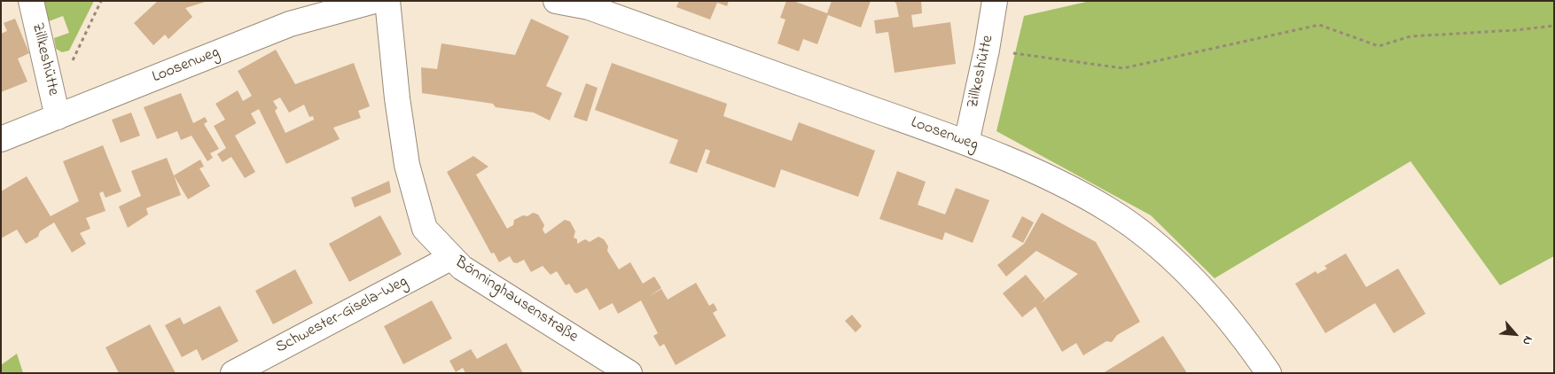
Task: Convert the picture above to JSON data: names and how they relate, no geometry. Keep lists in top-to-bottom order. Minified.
{"streets":{"street":["Zillkeshütte","Loosenweg","Bönninghausenstraße","Schwester-Gisela-Weg"]},"crossings":[["Zillkeshütte","Loosenweg"],["Bönninghausenstraße","Schwester-Gisela-Weg"]],"north":"bottom right"}
